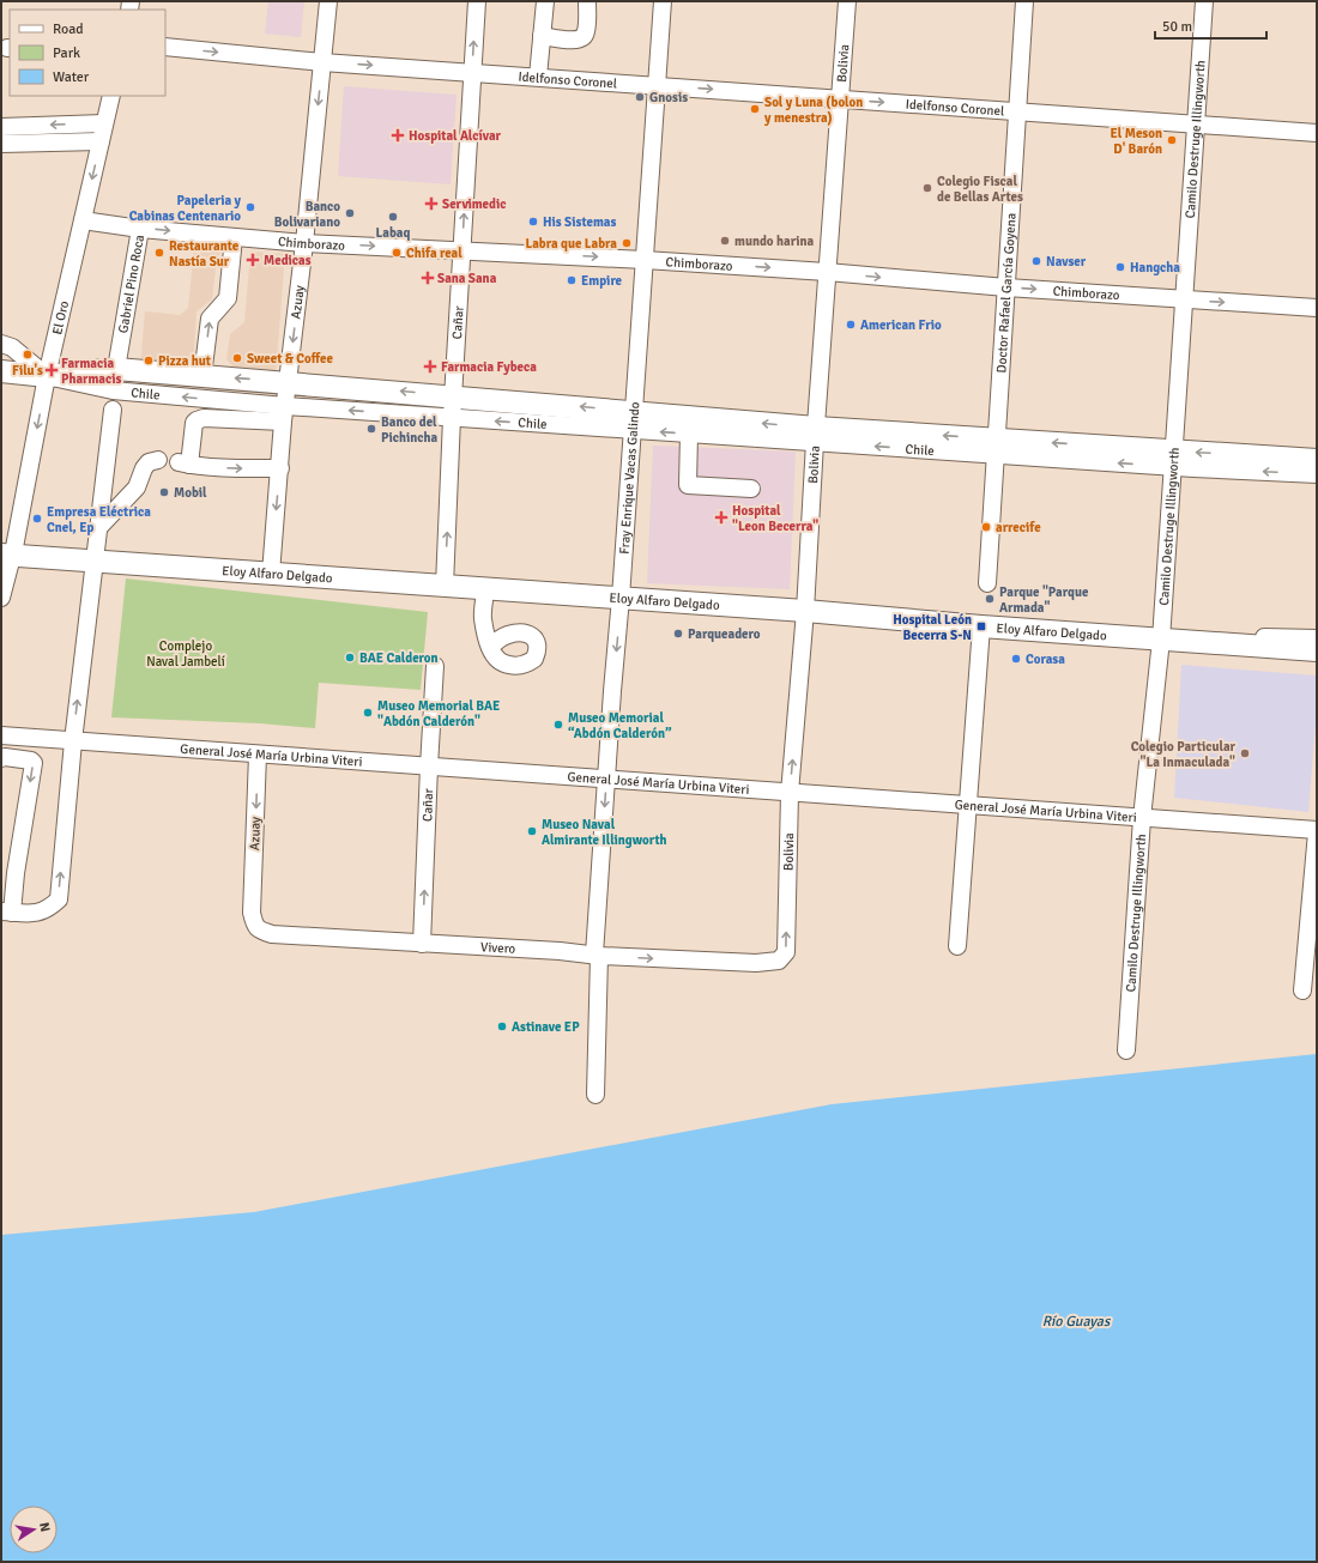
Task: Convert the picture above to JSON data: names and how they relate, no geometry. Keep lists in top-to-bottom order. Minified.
{"streets":{"main road":["Chile","Eloy Alfaro Delgado"],"street":["Bolivia","Idelfonso Coronel","Camilo Destruge Illingworth","Chimborazo","Gabriel Pino Roca","Doctor Rafael García Goyena","Azuay","El Oro","Cañar","Fray Enrique Vacas Galindo","General José María Urbina Viteri","Vivero"]},"crossings":[["Bolivia","Idelfonso Coronel"],["Bolivia","Chimborazo"],["Bolivia","Chile"],["Bolivia","Eloy Alfaro Delgado"],["Bolivia","General José María Urbina Viteri"],["Bolivia","Vivero"],["Idelfonso Coronel","Camilo Destruge Illingworth"],["Idelfonso Coronel","Doctor Rafael García Goyena"],["Idelfonso Coronel","Azuay"],["Idelfonso Coronel","Cañar"],["Idelfonso Coronel","Fray Enrique Vacas Galindo"],["Camilo Destruge Illingworth","Chimborazo"],["Camilo Destruge Illingworth","Chile"],["Camilo Destruge Illingworth","Eloy Alfaro Delgado"],["Camilo Destruge Illingworth","General José María Urbina Viteri"],["Chimborazo","Gabriel Pino Roca"],["Chimborazo","Doctor Rafael García Goyena"],["Chimborazo","Azuay"],["Chimborazo","El Oro"],["Chimborazo","Cañar"],["Chimborazo","Fray Enrique Vacas Galindo"],["Gabriel Pino Roca","Chile"],["Doctor Rafael García Goyena","Chile"],["Azuay","Chile"],["Azuay","Eloy Alfaro Delgado"],["Azuay","General José María Urbina Viteri"],["Azuay","Vivero"],["El Oro","Chile"],["El Oro","Eloy Alfaro Delgado"],["Cañar","Chile"],["Cañar","Eloy Alfaro Delgado"],["Cañar","General José María Urbina Viteri"],["Cañar","Vivero"],["Chile","Fray Enrique Vacas Galindo"],["Fray Enrique Vacas Galindo","Eloy Alfaro Delgado"],["Fray Enrique Vacas Galindo","General José María Urbina Viteri"],["Fray Enrique Vacas Galindo","Vivero"]],"one_way":["Bolivia","Idelfonso Coronel","Chimborazo","Azuay","Cañar","Chile"],"water":["Río Guayas"],"parks":["Complejo Naval Jambelí"],"places":{"other":["Gnosis","Sol y Luna (bolon y menestra)","El Meson D' Barón","Colegio Fiscal de Bellas Artes","Papeleria y Cabinas Centenario","Banco Bolivariano","Labaq","His Sistemas","mundo harina","Labra que Labra","Restaurante Nastía Sur","Chifa real","Navser","Hangcha","Empire","American Frio","Filu's","Sweet & Coffee","Pizza hut","Banco del Pichincha","Mobil","Empresa Eléctrica Cnel, Ep","arrecife","Parque \"Parque Armada\"","Parqueadero","BAE Calderon","Corasa","Museo Memorial BAE \"Abdón Calderón\"","Museo Memorial “Abdón Calderón”","Colegio Particular \"La Inmaculada\"","Museo Naval Almirante Illingworth","Astinave EP"],"health":["Hospital Alcívar","Servimedic","Medicas","Sana Sana","Farmacia Fybeca","Farmacia Pharmacis","Hospital \"Leon Becerra\""],"transit":["Hospital León Becerra S-N"]},"legend":["Road","Park","Water"],"scale_bar":"50 m","north":"right"}
